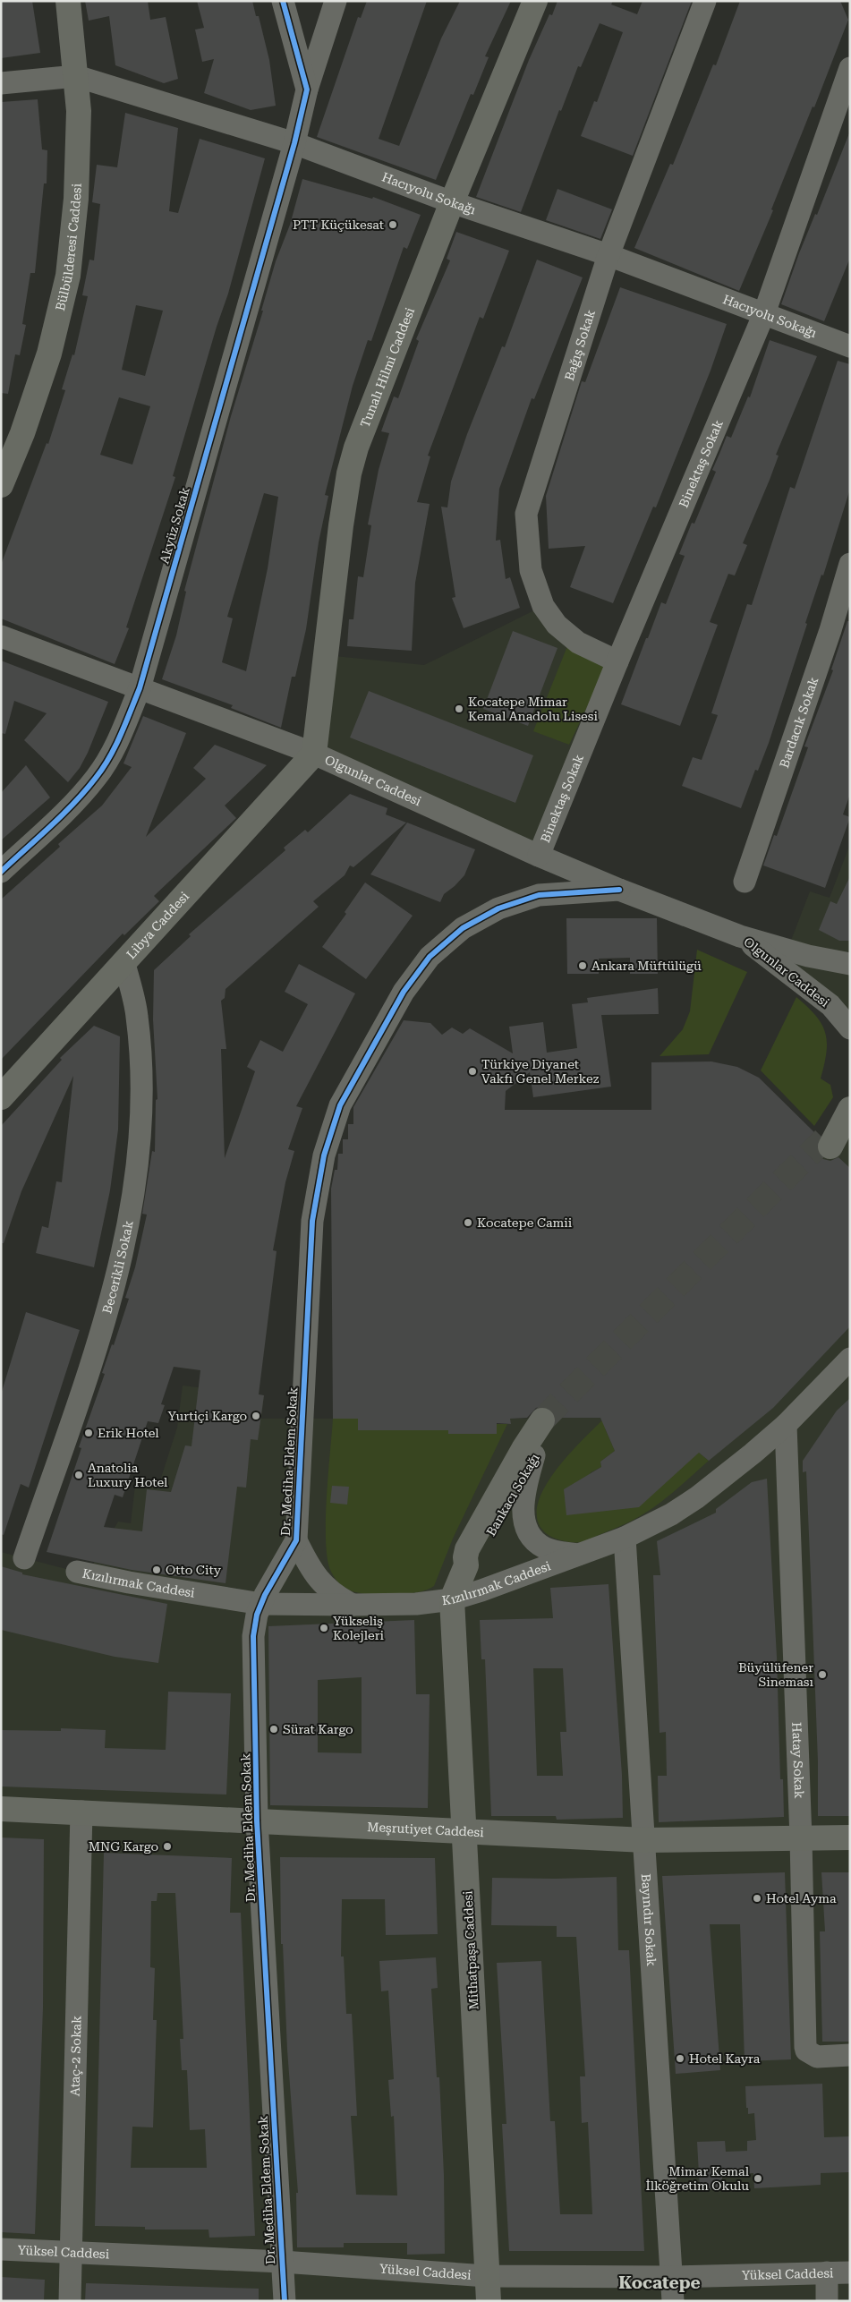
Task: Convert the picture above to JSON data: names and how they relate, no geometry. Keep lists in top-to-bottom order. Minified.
{"streets":{"main road":["Bülbülderesi Caddesi","Tunalı Hilmi Caddesi","Libya Caddesi","Bankacı Sokağı","Meşrutiyet Caddesi","Mithatpaşa Caddesi"],"street":["Hacıyolu Sokağı","Bağış Sokak","Binektaş Sokak","Akyüz Sokak","Bardacık Sokak","Olgunlar Caddesi","Becerikli Sokak","Dr. Mediha Eldem Sokak","Kızılırmak Caddesi","Hatay Sokak","Bayındır Sokak","Ataç-2 Sokak","Yüksel Caddesi"]},"crossings":[["Hacıyolu Sokağı","Bülbülderesi Caddesi"],["Hacıyolu Sokağı","Bağış Sokak"],["Hacıyolu Sokağı","Tunalı Hilmi Caddesi"],["Hacıyolu Sokağı","Binektaş Sokak"],["Hacıyolu Sokağı","Akyüz Sokak"],["Bağış Sokak","Binektaş Sokak"],["Tunalı Hilmi Caddesi","Olgunlar Caddesi"],["Tunalı Hilmi Caddesi","Libya Caddesi"],["Binektaş Sokak","Olgunlar Caddesi"],["Akyüz Sokak","Olgunlar Caddesi"],["Olgunlar Caddesi","Libya Caddesi"],["Olgunlar Caddesi","Dr. Mediha Eldem Sokak"],["Libya Caddesi","Becerikli Sokak"],["Dr. Mediha Eldem Sokak","Kızılırmak Caddesi"],["Dr. Mediha Eldem Sokak","Meşrutiyet Caddesi"],["Dr. Mediha Eldem Sokak","Yüksel Caddesi"],["Bankacı Sokağı","Kızılırmak Caddesi"],["Bankacı Sokağı","Mithatpaşa Caddesi"],["Kızılırmak Caddesi","Hatay Sokak"],["Kızılırmak Caddesi","Bayındır Sokak"],["Kızılırmak Caddesi","Mithatpaşa Caddesi"],["Hatay Sokak","Meşrutiyet Caddesi"],["Meşrutiyet Caddesi","Bayındır Sokak"],["Meşrutiyet Caddesi","Mithatpaşa Caddesi"],["Meşrutiyet Caddesi","Ataç-2 Sokak"],["Bayındır Sokak","Yüksel Caddesi"],["Mithatpaşa Caddesi","Yüksel Caddesi"],["Ataç-2 Sokak","Yüksel Caddesi"]],"districts":["Kocatepe"],"places":["PTT Küçükesat","Kocatepe Mimar Kemal Anadolu Lisesi","Ankara Müftülügü","Türkiye Diyanet Vakfı Genel Merkez","Kocatepe Camii","Yurtiçi Kargo","Erik Hotel","Anatolia Luxury Hotel","Otto City","Yükseliş Kolejleri","Büyülüfener Sineması","Sürat Kargo","MNG Kargo","Hotel Ayma","Hotel Kayra","Mimar Kemal İlköğretim Okulu"]}
